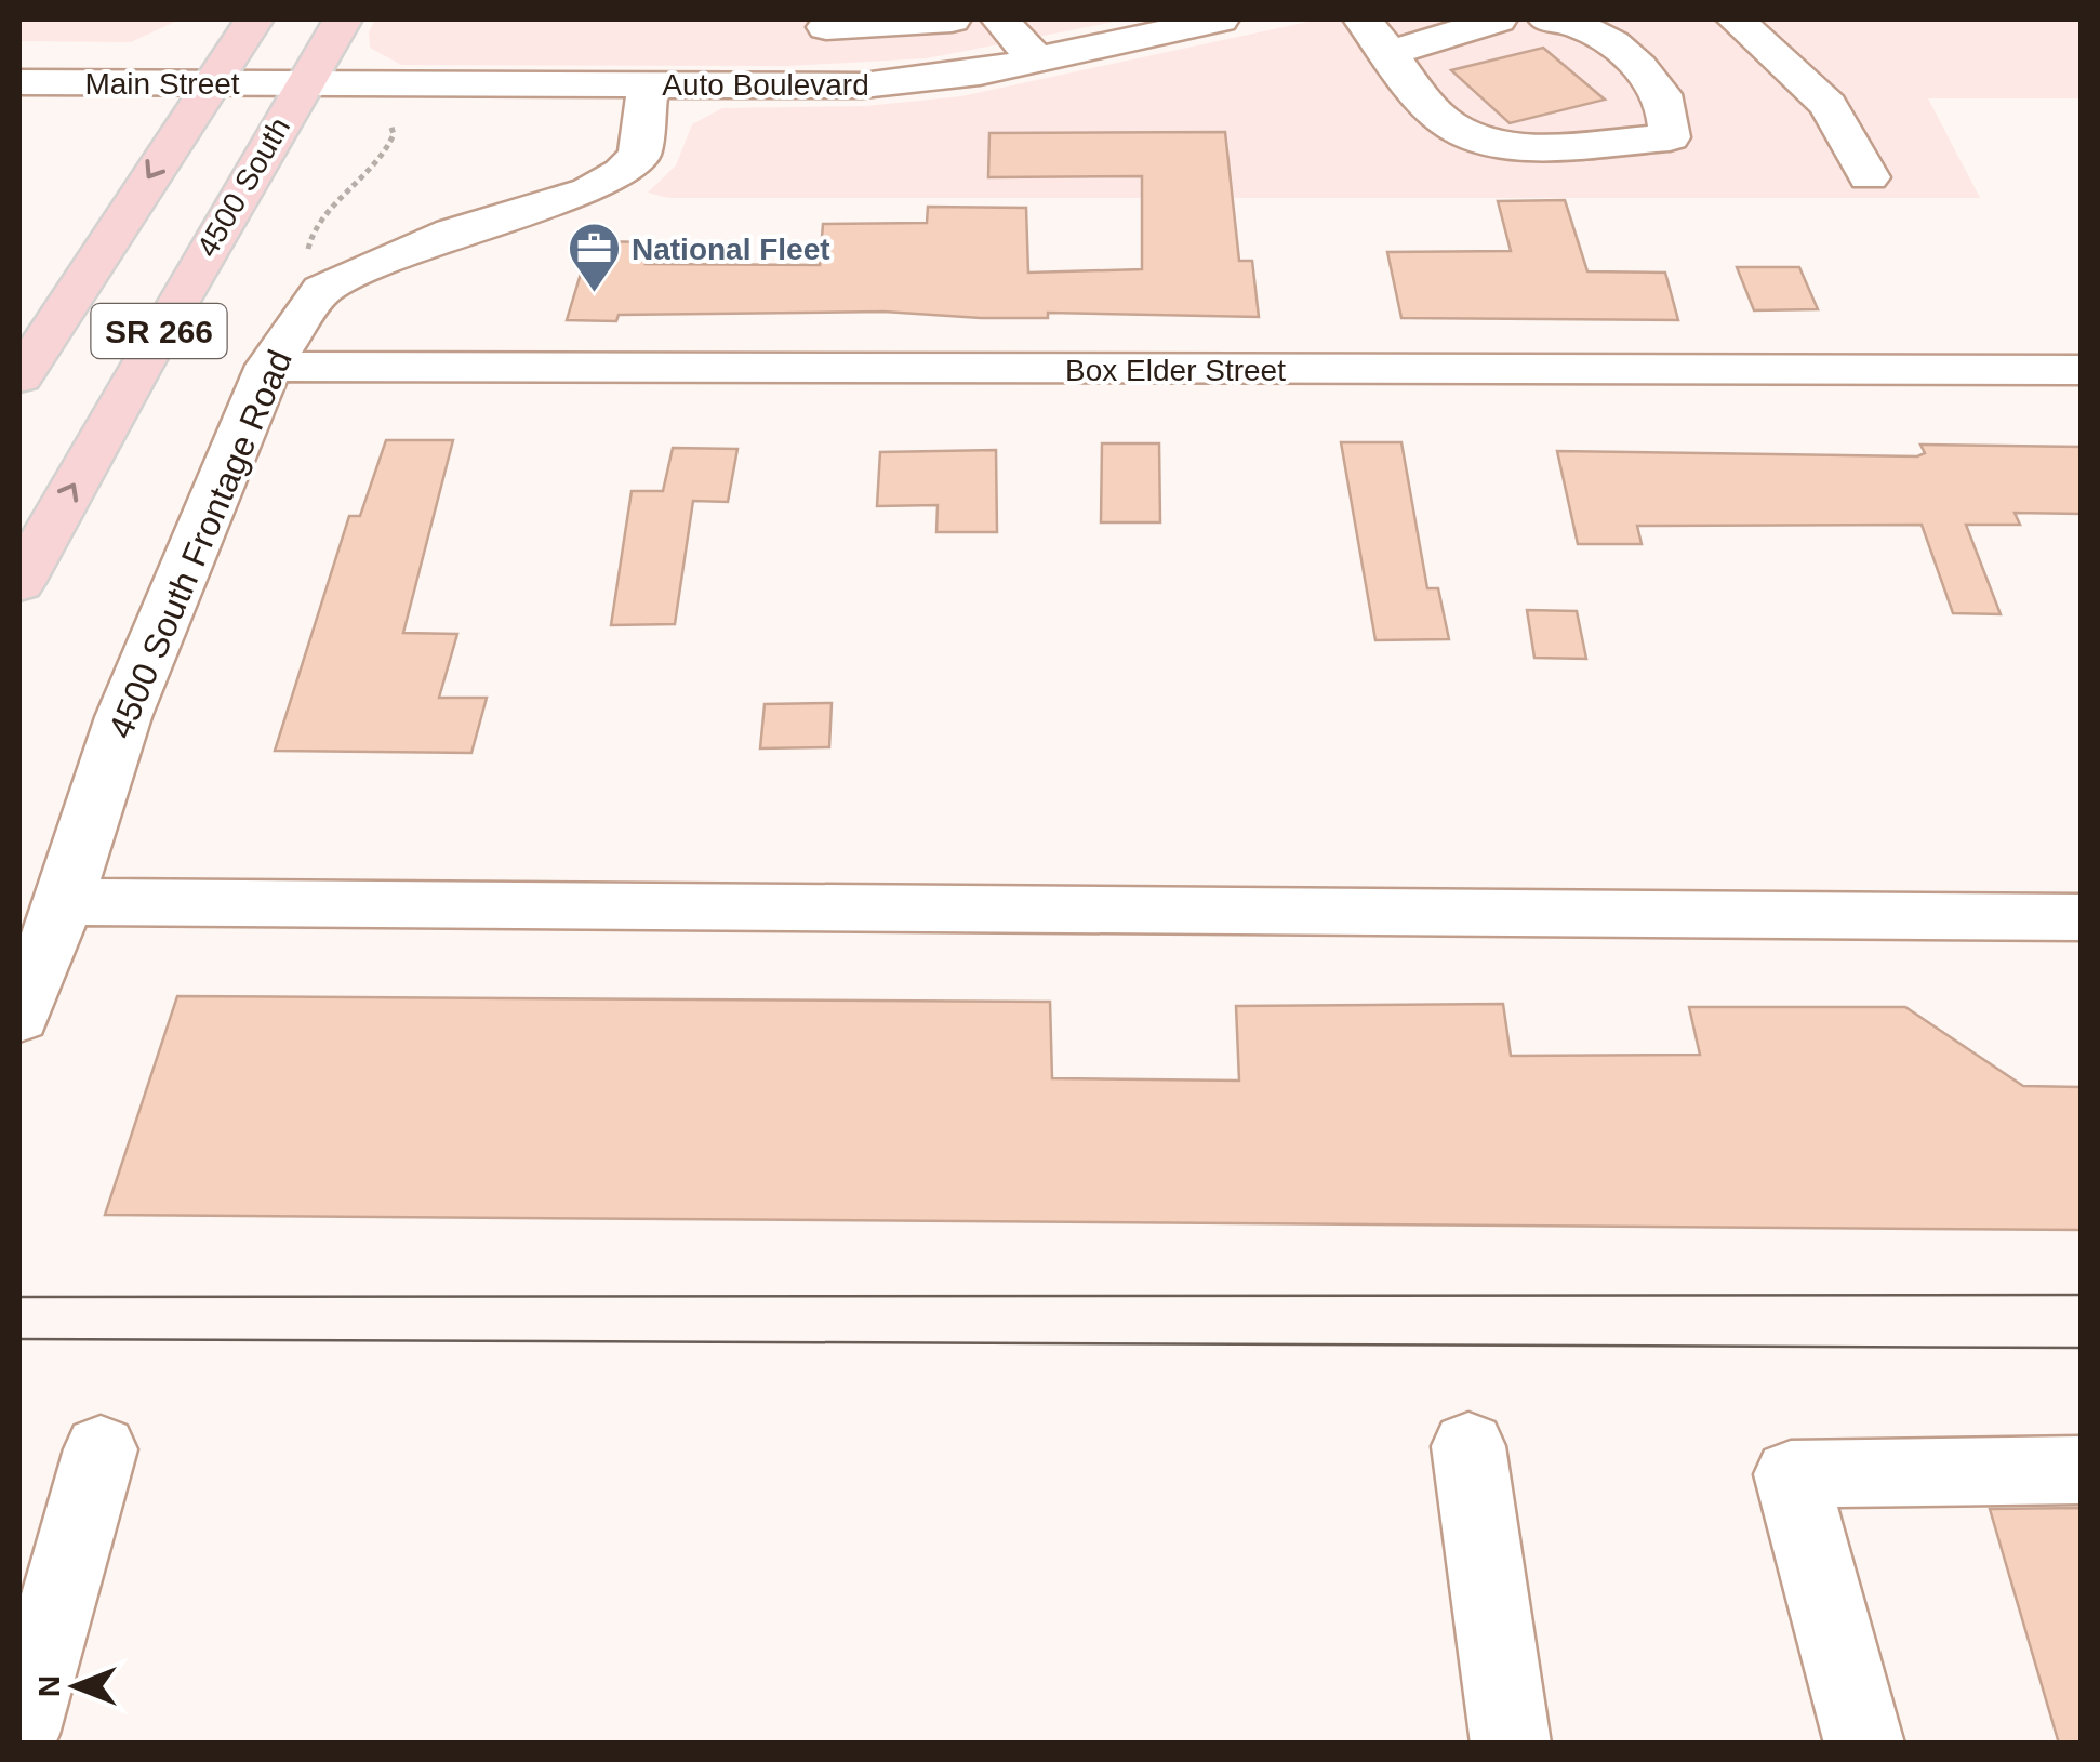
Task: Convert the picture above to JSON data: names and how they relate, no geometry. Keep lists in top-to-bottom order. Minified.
{"streets":{"main road":["4500 South","SR 266"],"street":["Main Street","Auto Boulevard","Box Elder Street","4500 South Frontage Road"]},"crossings":[["Main Street","Auto Boulevard"],["Main Street","4500 South"],["Main Street","SR 266"],["Auto Boulevard","4500 South"],["Auto Boulevard","4500 South Frontage Road"],["Box Elder Street","4500 South Frontage Road"]],"places":{"office":["National Fleet"]},"north":"left"}
